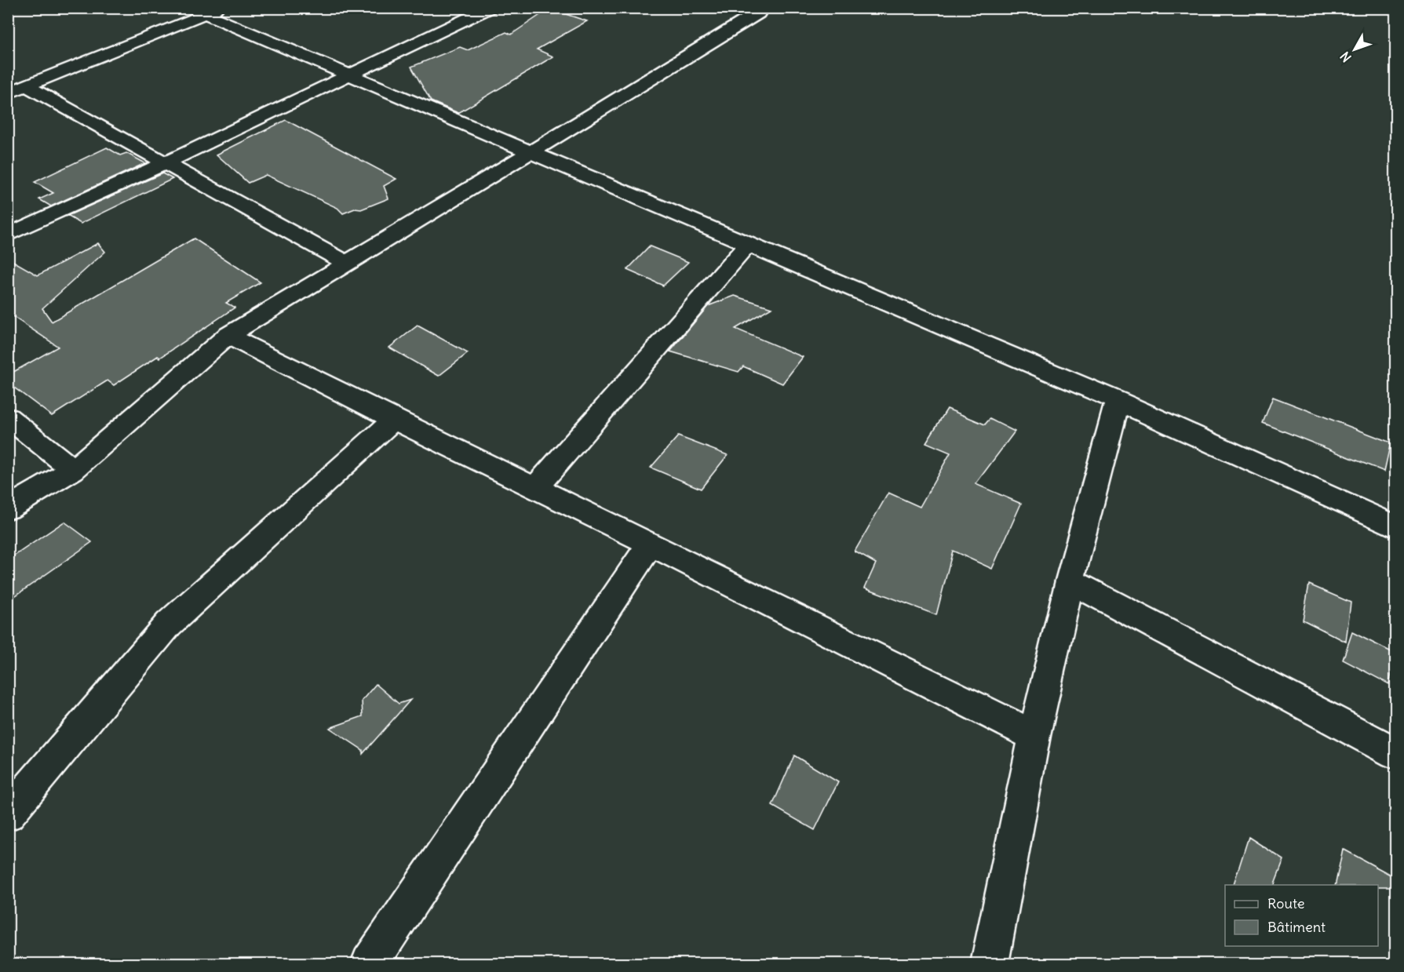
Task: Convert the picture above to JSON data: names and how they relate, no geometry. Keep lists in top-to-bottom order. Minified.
{"legend":["Route","Bâtiment"],"north":"bottom left"}
